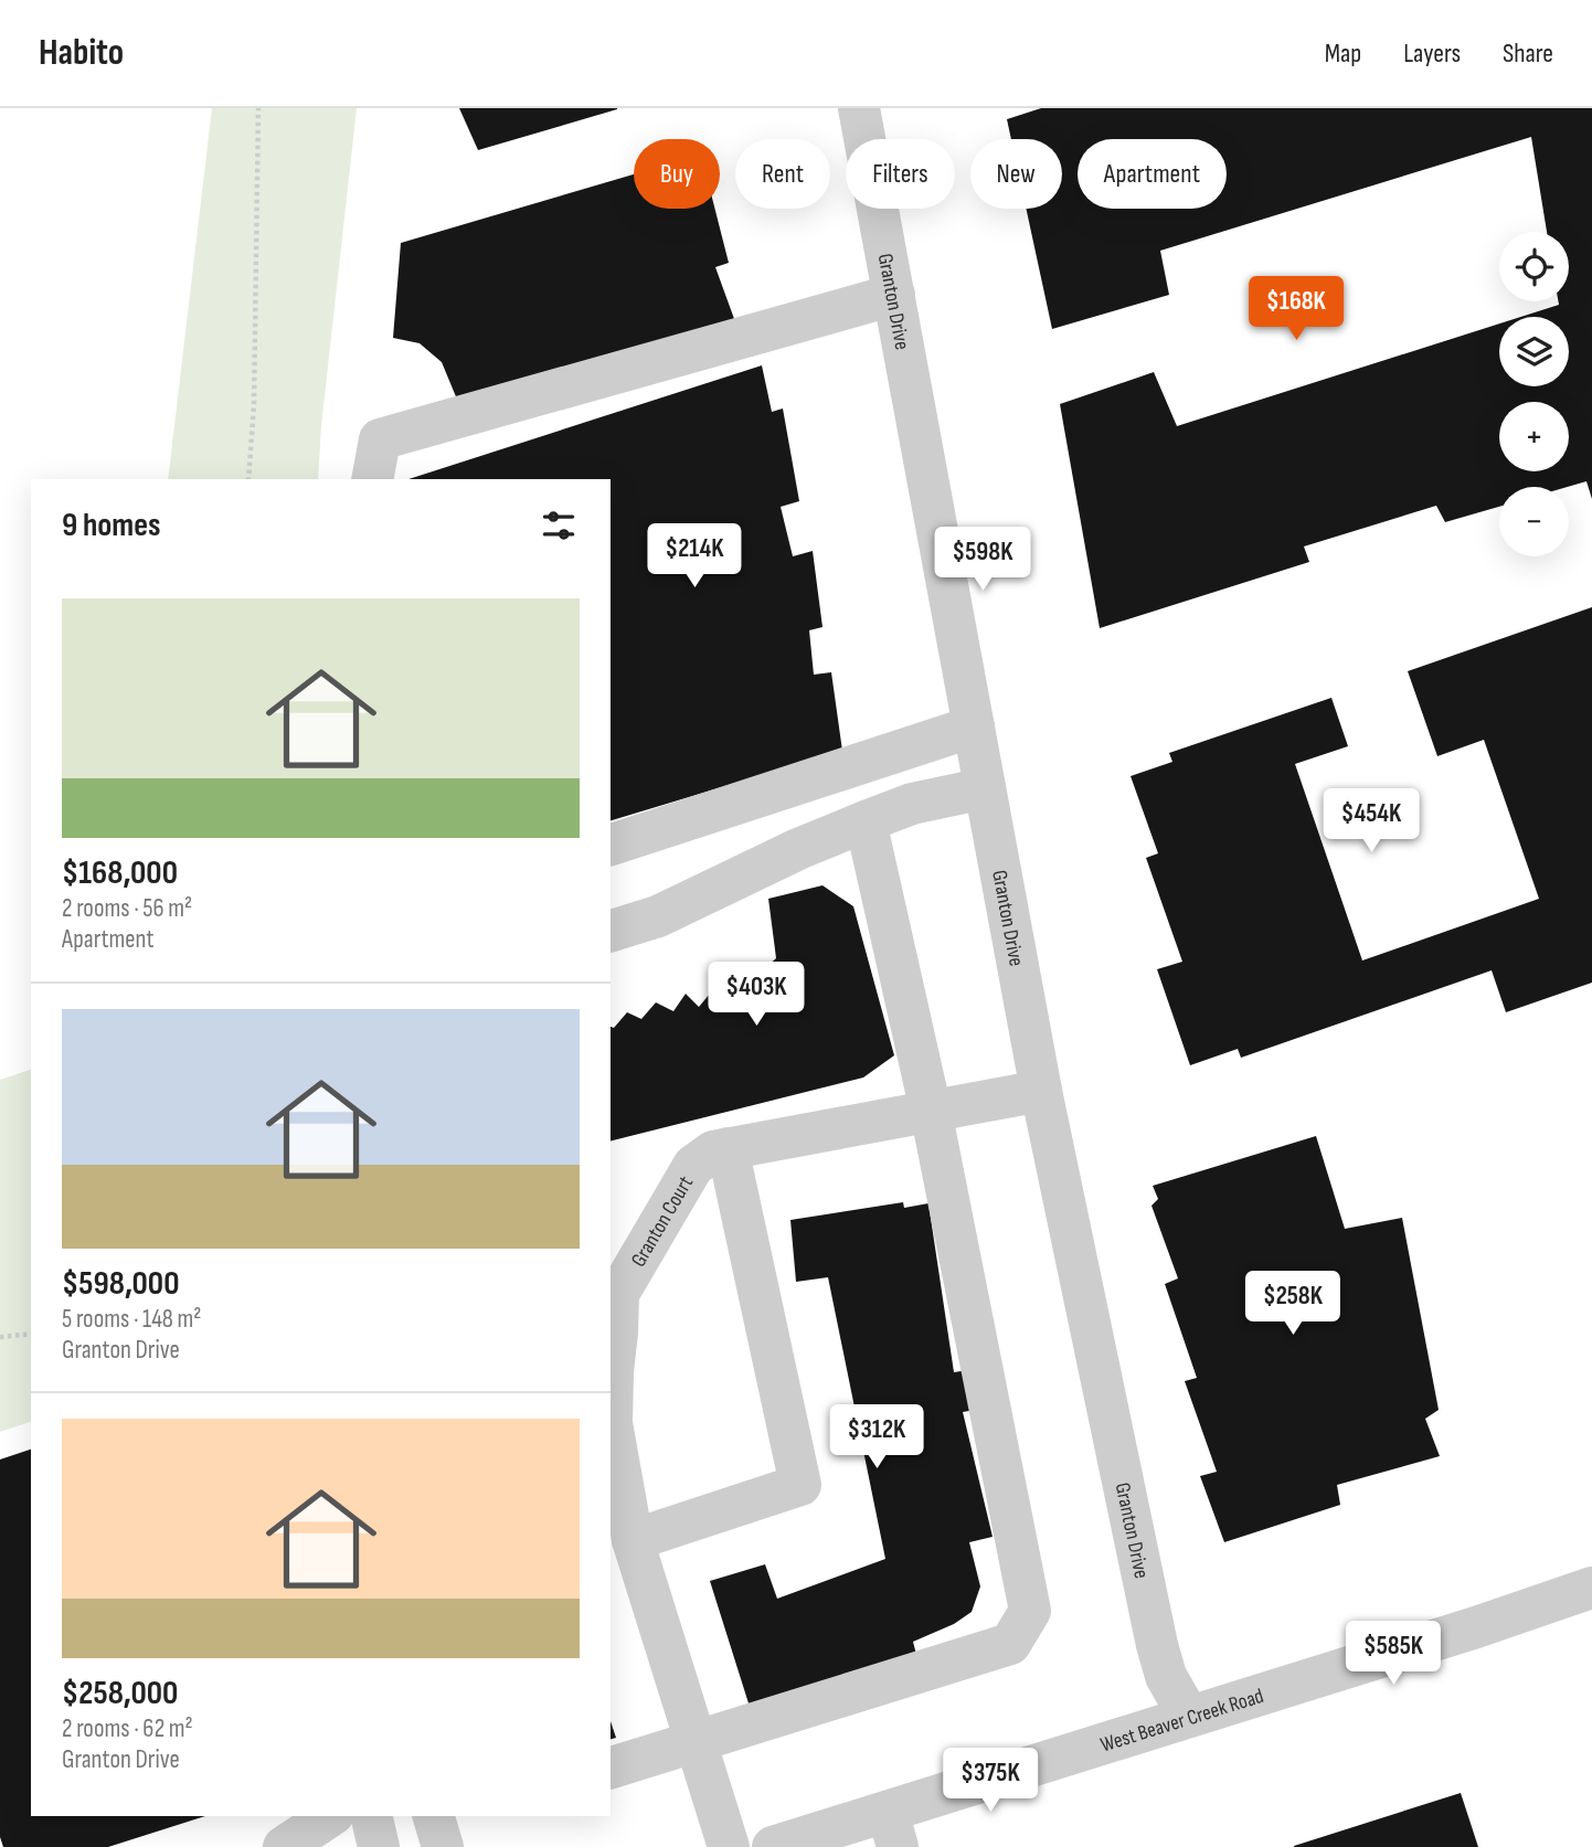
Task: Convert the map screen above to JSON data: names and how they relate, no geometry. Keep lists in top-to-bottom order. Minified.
{"streets":{"street":["Granton Drive","Granton Court","West Beaver Creek Road"]},"crossings":[["Granton Drive","Granton Court"],["Granton Drive","West Beaver Creek Road"]],"page":{"header":"Habito","nav":["Map","Layers","Share"],"chip":["Buy","Rent","Filters","New","Apartment"],"map_buttons":["+","−"],"price":["$168K","$214K","$598K","$454K","$403K","$258K","$312K","$585K","$375K"],"heading":"9 homes","list":[{"name":"$168,000","note":"2 rooms · 56 m² · Apartment"},{"name":"$598,000","note":"5 rooms · 148 m² · Granton Drive"},{"name":"$258,000","note":"2 rooms · 62 m² · Granton Drive"}]}}
